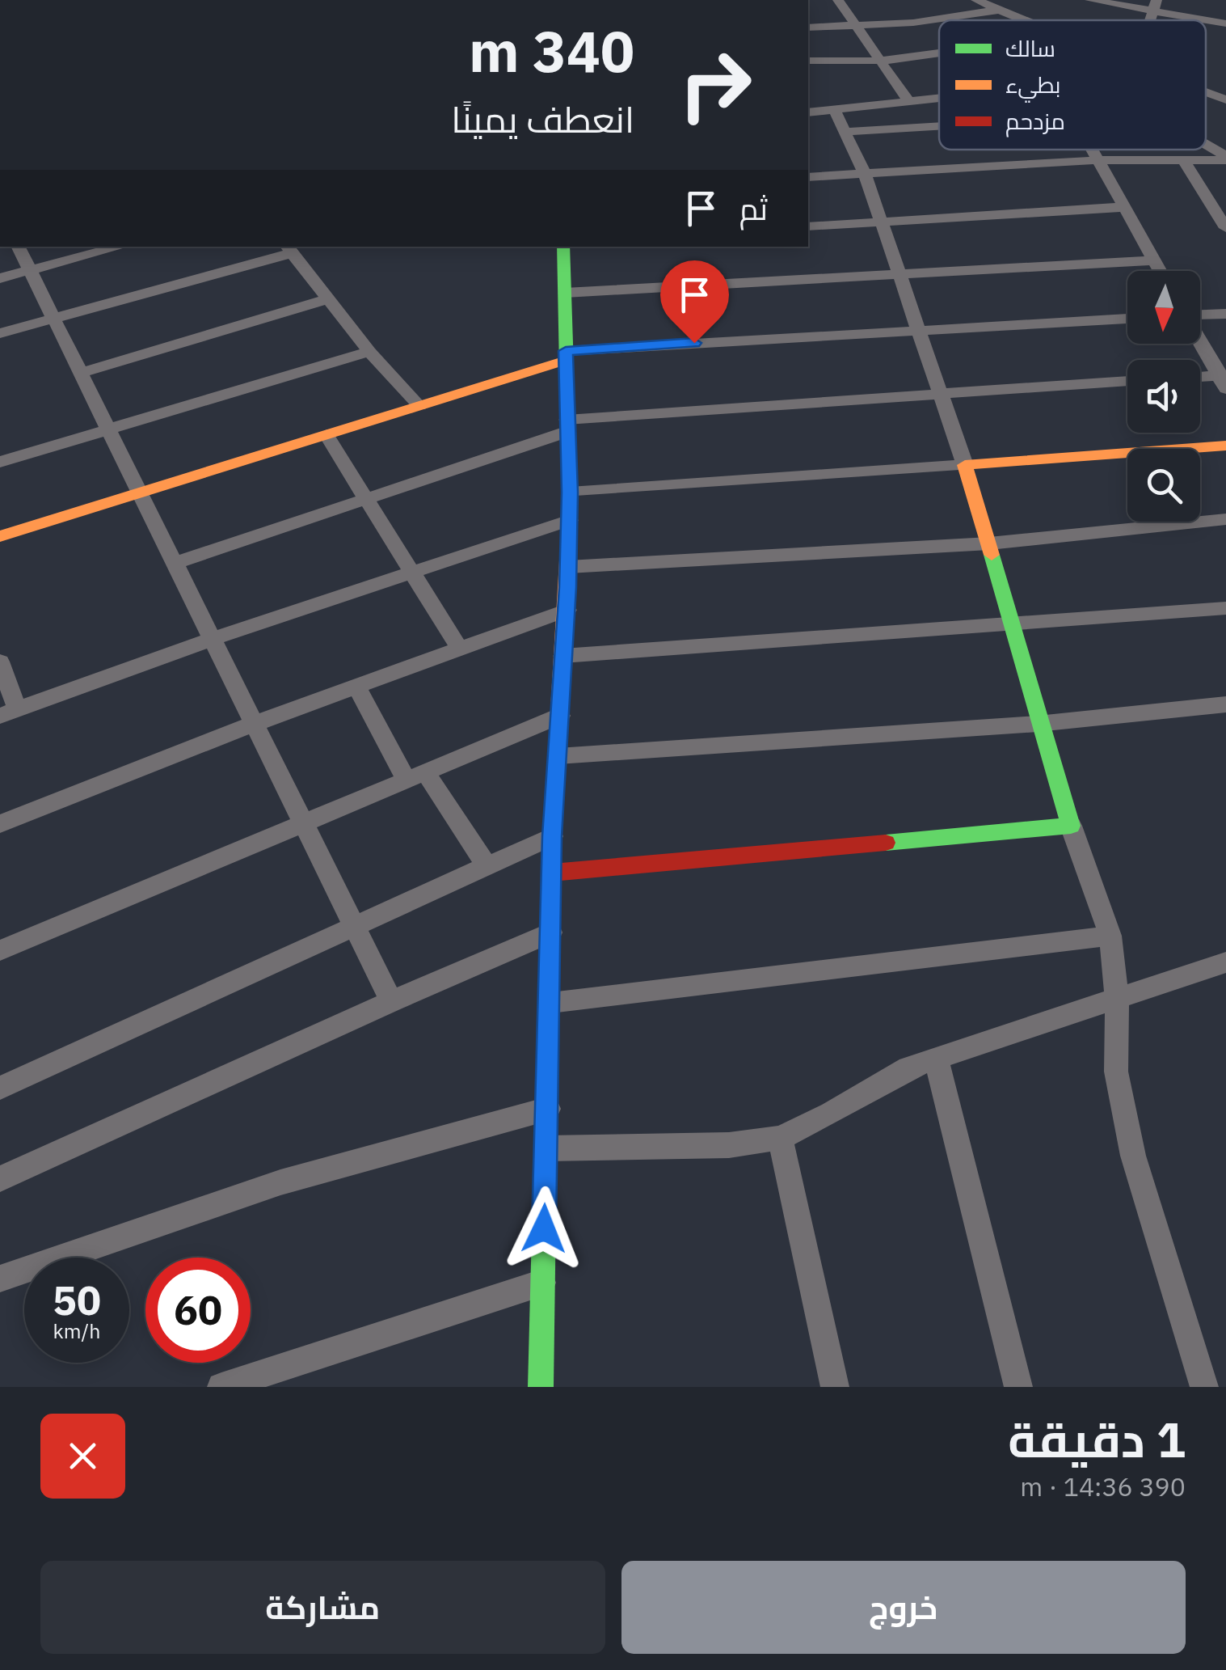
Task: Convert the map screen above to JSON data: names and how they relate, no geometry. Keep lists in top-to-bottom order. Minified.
{"legend":["سالك","بطيء","مزدحم"],"north":"bottom","page":{"turn":["340 m","انعطف يمينًا"],"then":"ثم","speed":"50 km/h","limit":"60","heading":["1 دقيقة","390 m · 14:36"],"buttons":["خروج","مشاركة"]}}
